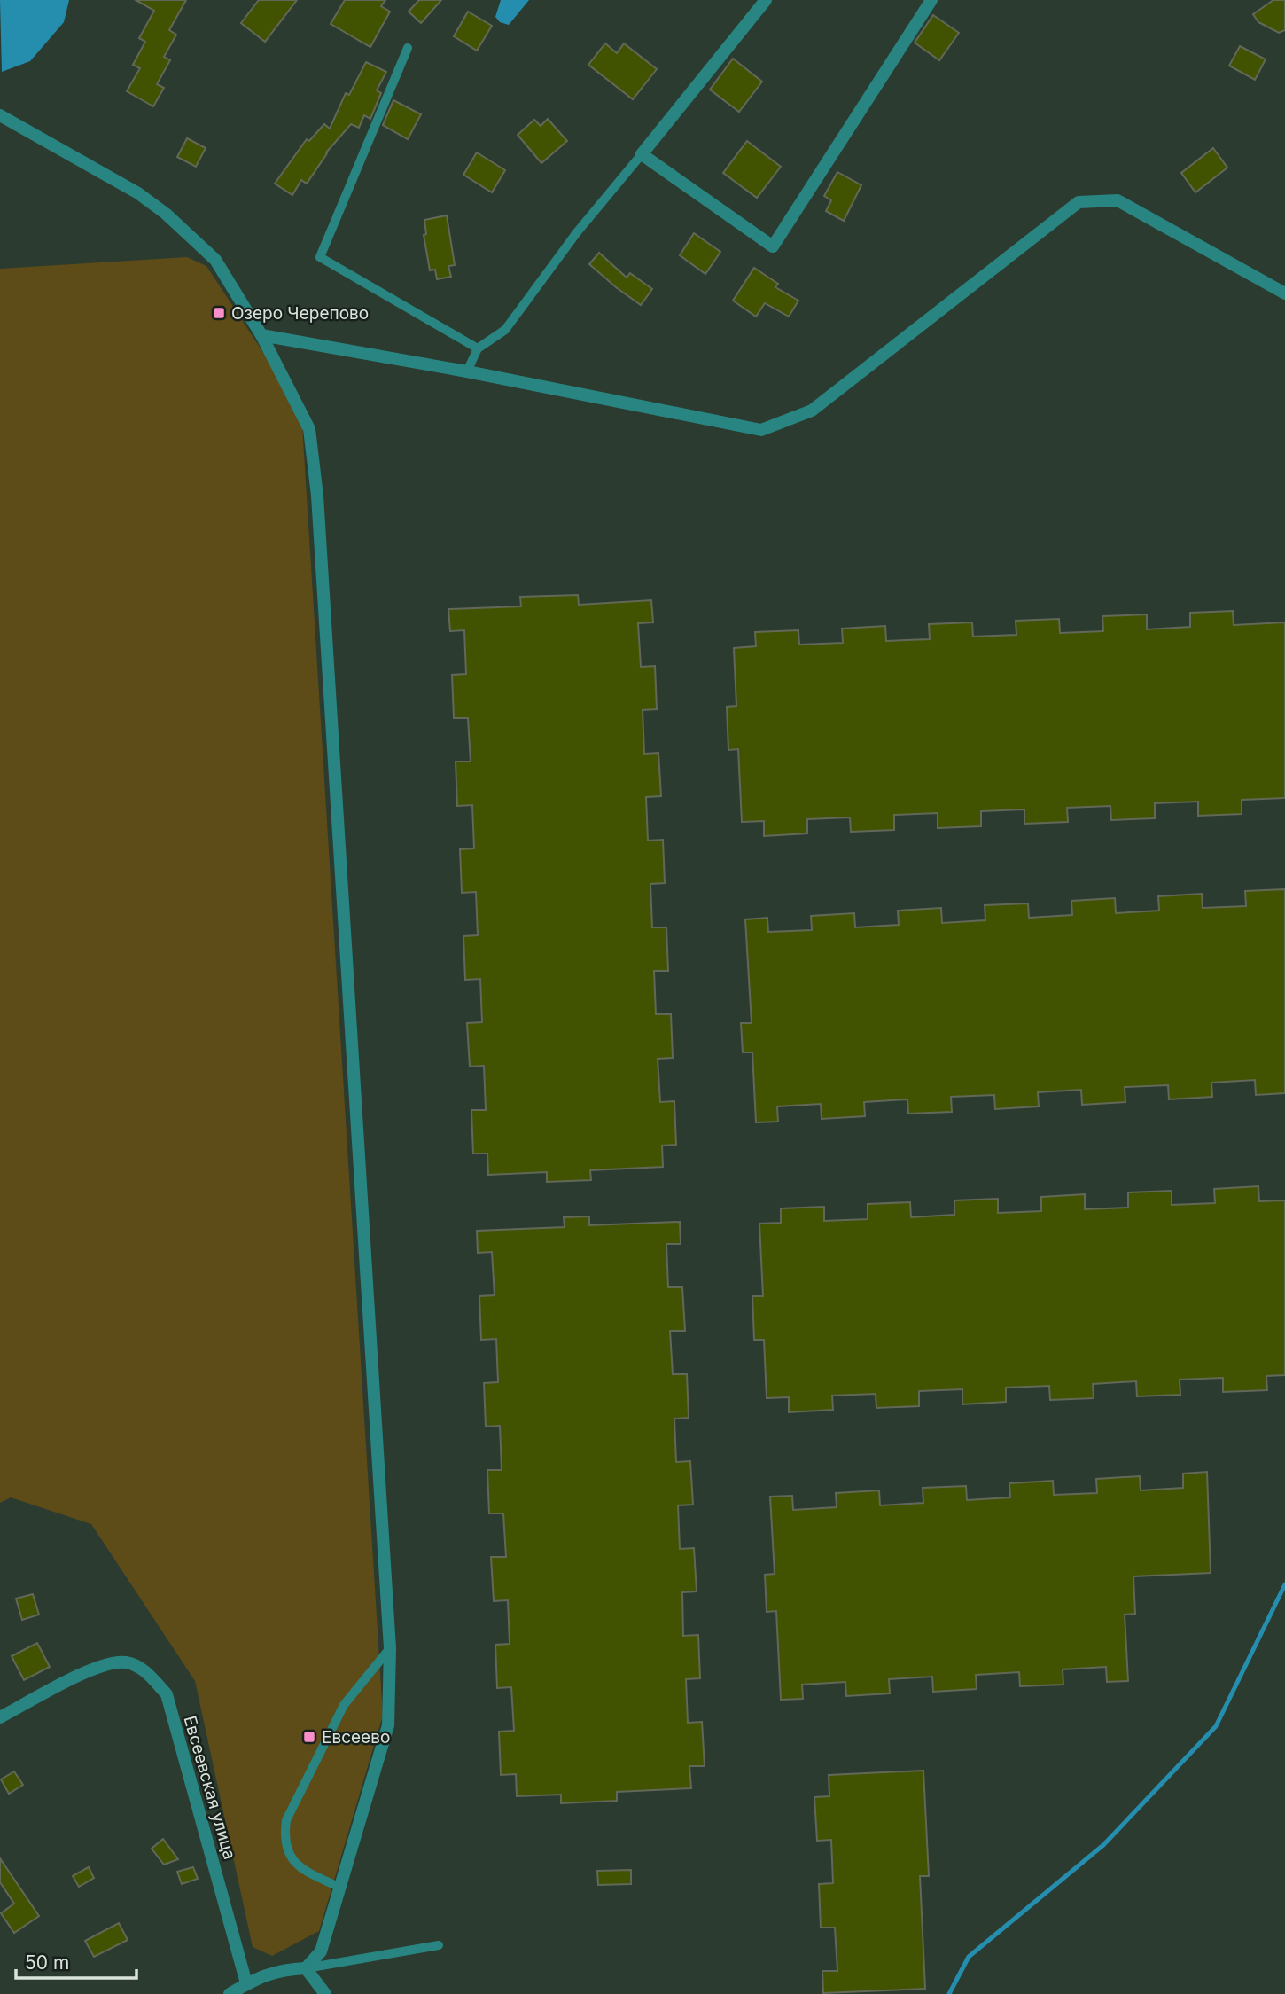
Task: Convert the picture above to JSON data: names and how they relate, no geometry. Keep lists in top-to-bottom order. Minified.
{"streets":{"street":["Евсеевская улица"]},"places":{"transit":["Озеро Черепово","Евсеево"]},"scale_bar":"50 m"}
